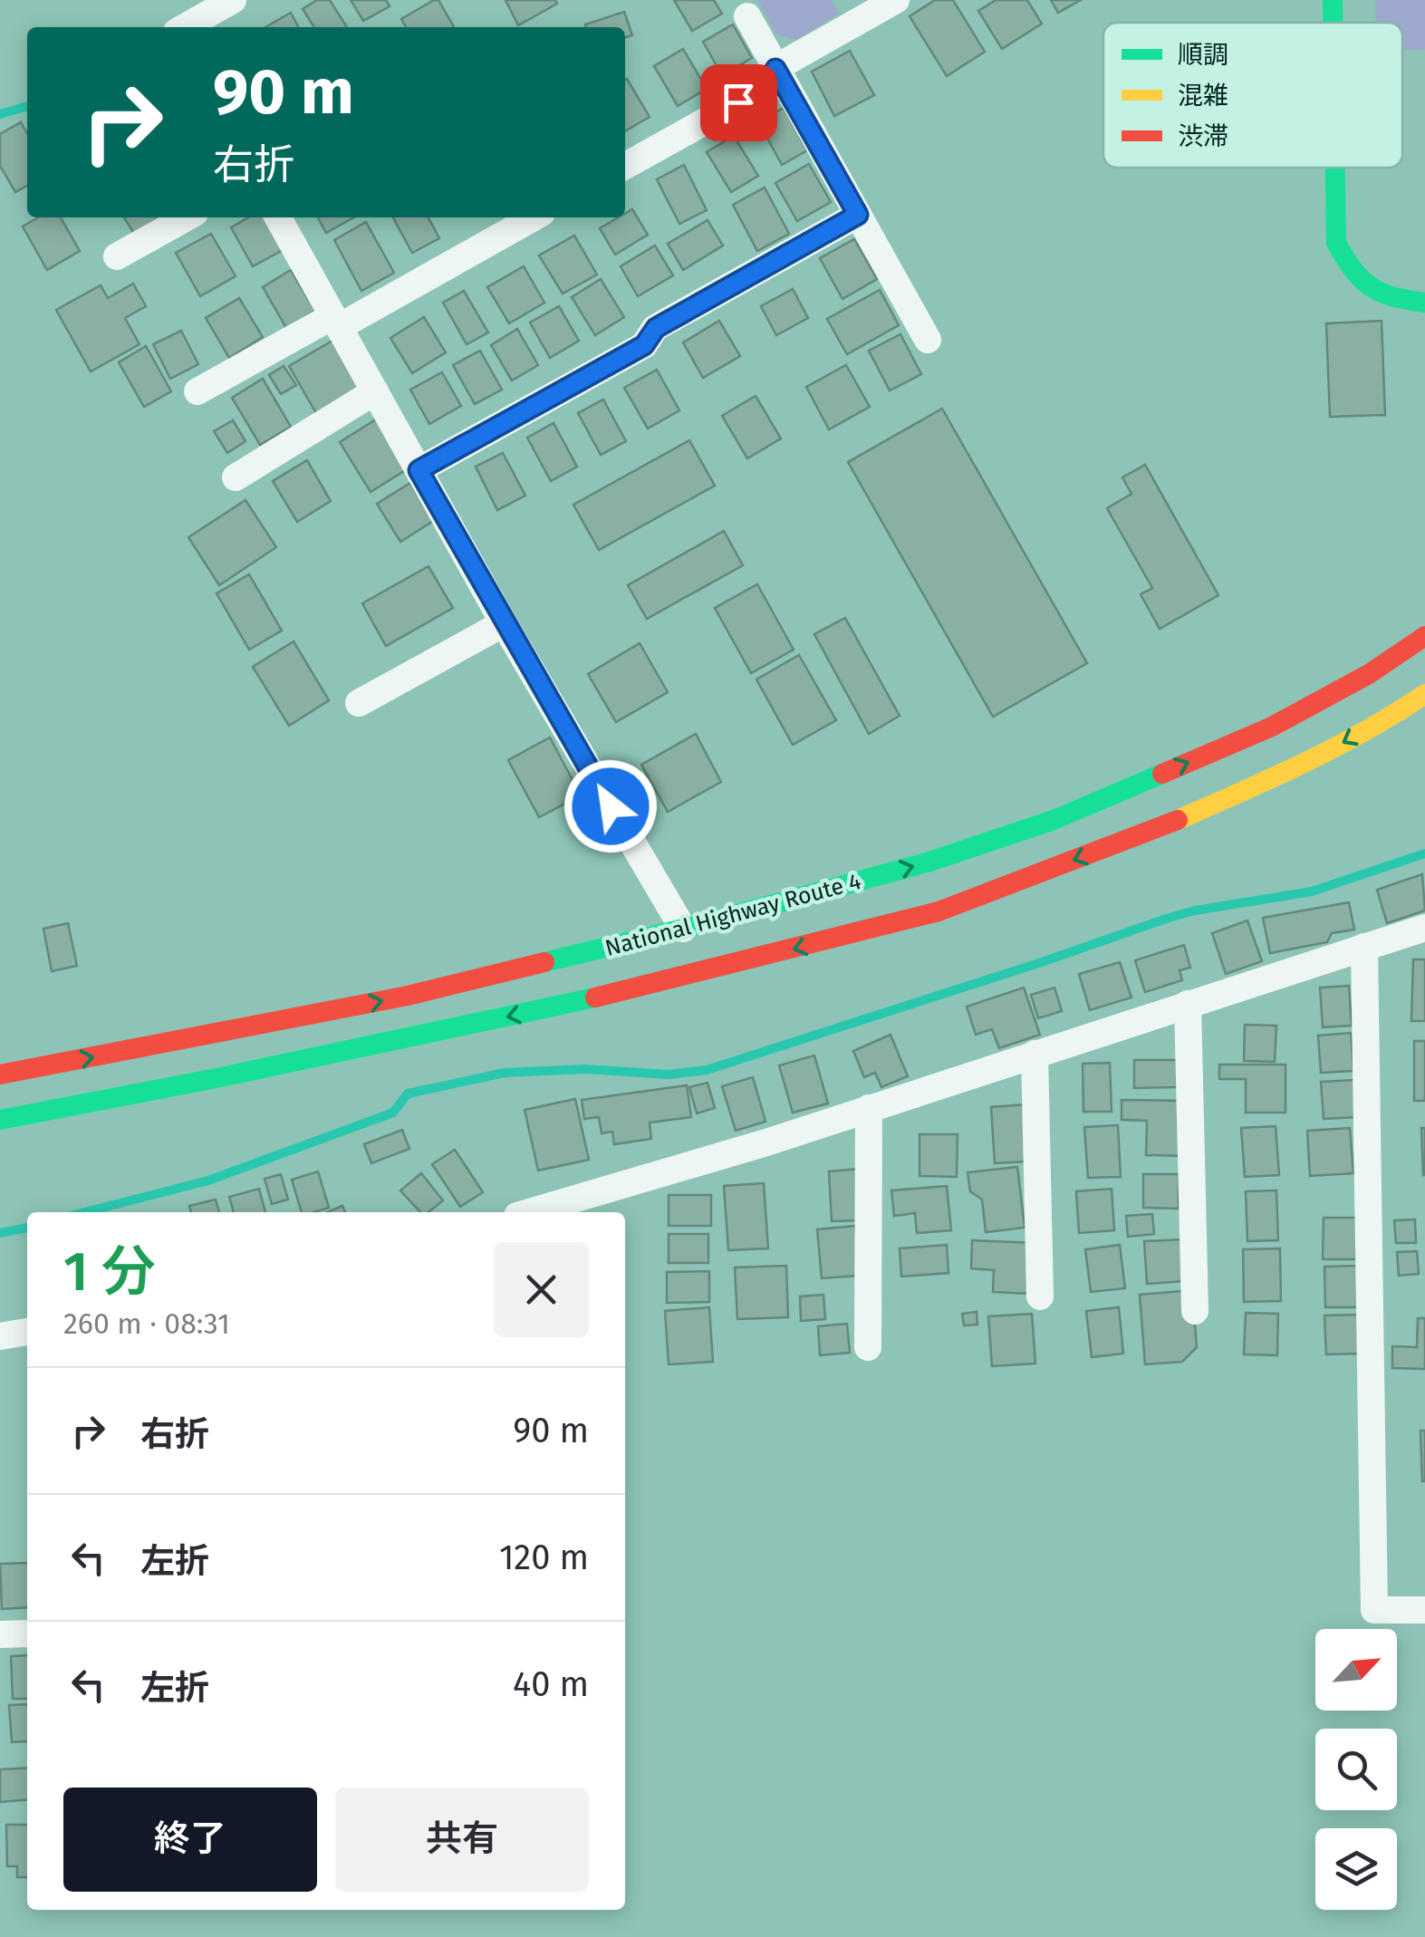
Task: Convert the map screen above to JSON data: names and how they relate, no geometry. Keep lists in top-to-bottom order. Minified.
{"streets":{"main road":["National Highway Route 4"]},"legend":["順調","混雑","渋滞"],"north":"top right","page":{"turn":["90 m","右折"],"heading":["1 分","260 m · 08:31"],"list":[{"name":"右折","value":"90 m"},{"name":"左折","value":"120 m"},{"name":"左折","value":"40 m"}],"buttons":["終了","共有"]}}
